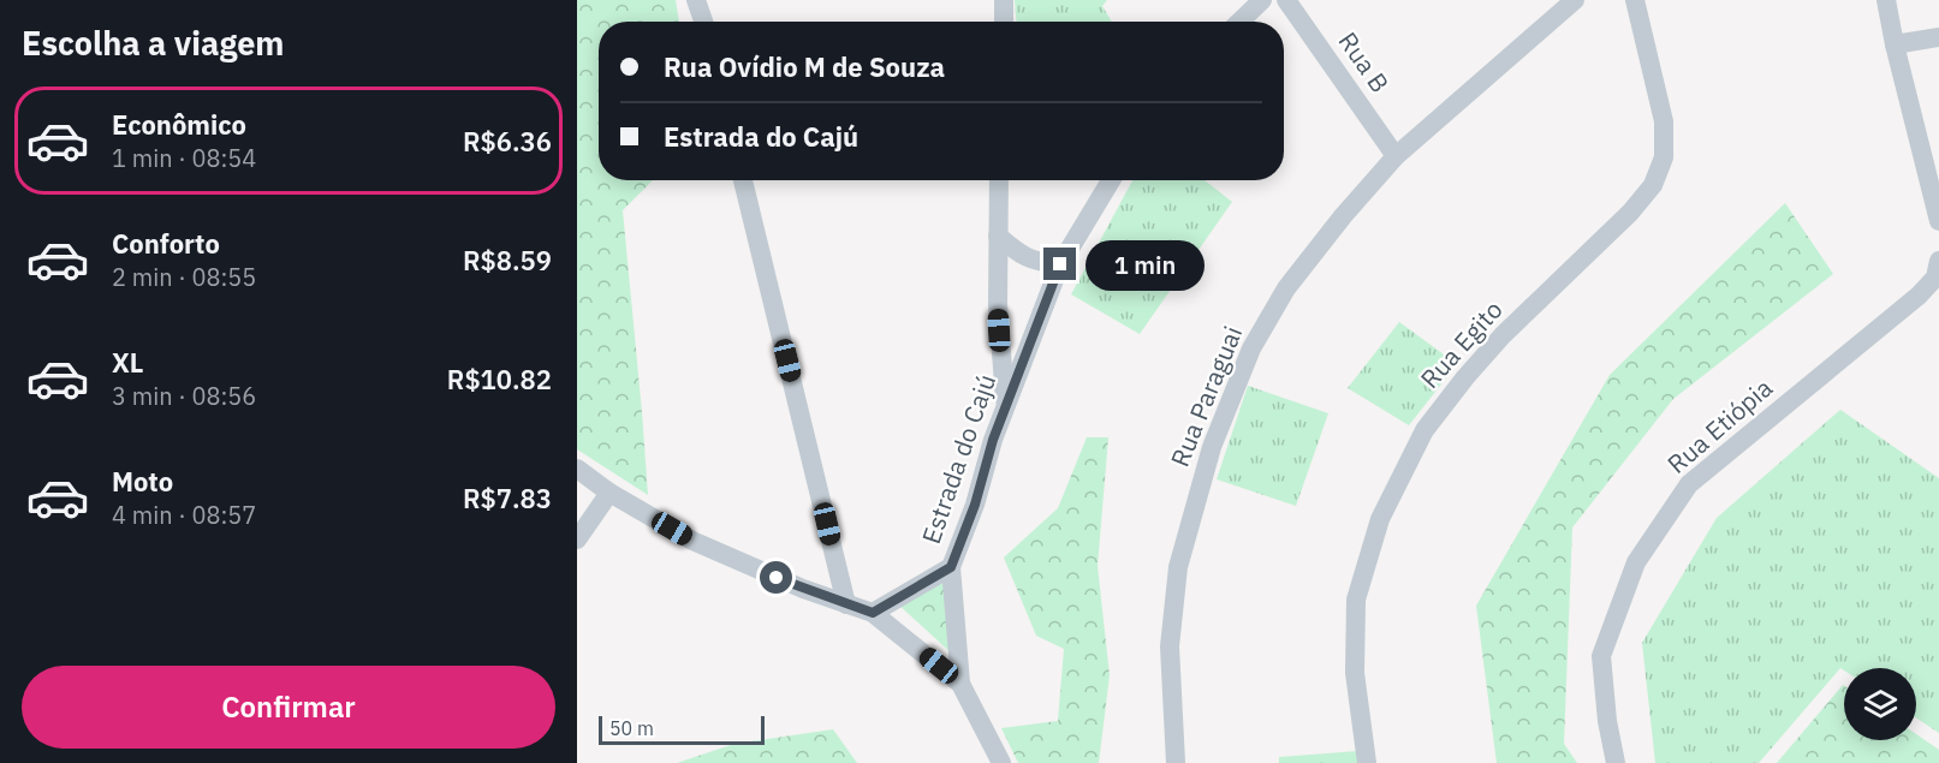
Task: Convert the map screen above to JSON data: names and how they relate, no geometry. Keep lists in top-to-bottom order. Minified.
{"streets":{"street":["Rua B","Rua Egito","Rua Paraguai","Rua Etiópia","Estrada do Cajú"]},"crossings":[["Rua B","Rua Paraguai"]],"scale_bar":"50 m","page":{"heading":"Escolha a viagem","banner":["Rua Ovídio M de Souza","Estrada do Cajú"],"list":[{"name":"Econômico","note":"1 min · 08:54","value":"R$6.36"},{"name":"Conforto","note":"2 min · 08:55","value":"R$8.59"},{"name":"XL","note":"3 min · 08:56","value":"R$10.82"},{"name":"Moto","note":"4 min · 08:57","value":"R$7.83"}],"bubble":"1 min","buttons":"Confirmar","scale":"50 m"}}
